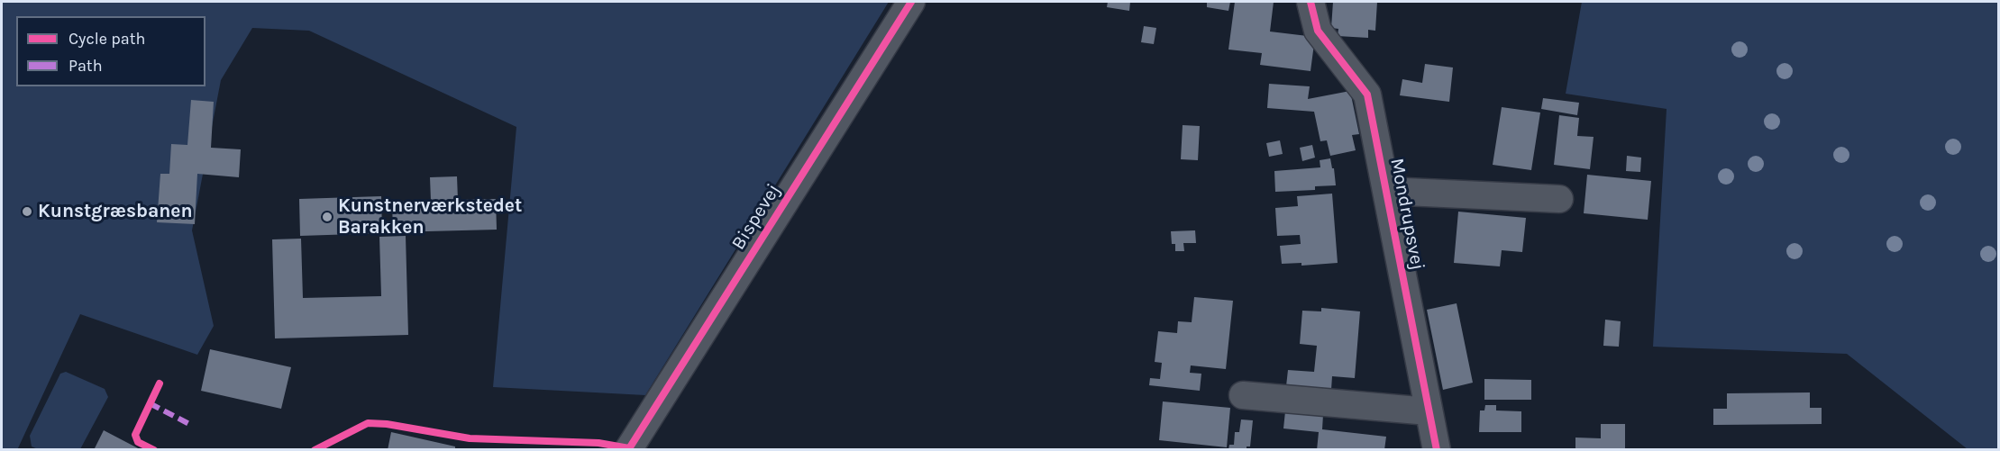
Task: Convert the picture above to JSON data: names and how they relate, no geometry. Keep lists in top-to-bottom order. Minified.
{"streets":{"street":["Mondrupsvej","Bispevej"]},"places":["Kunstgræsbanen","Kunstnerværkstedet Barakken"],"legend":["Cycle path","Path"]}
